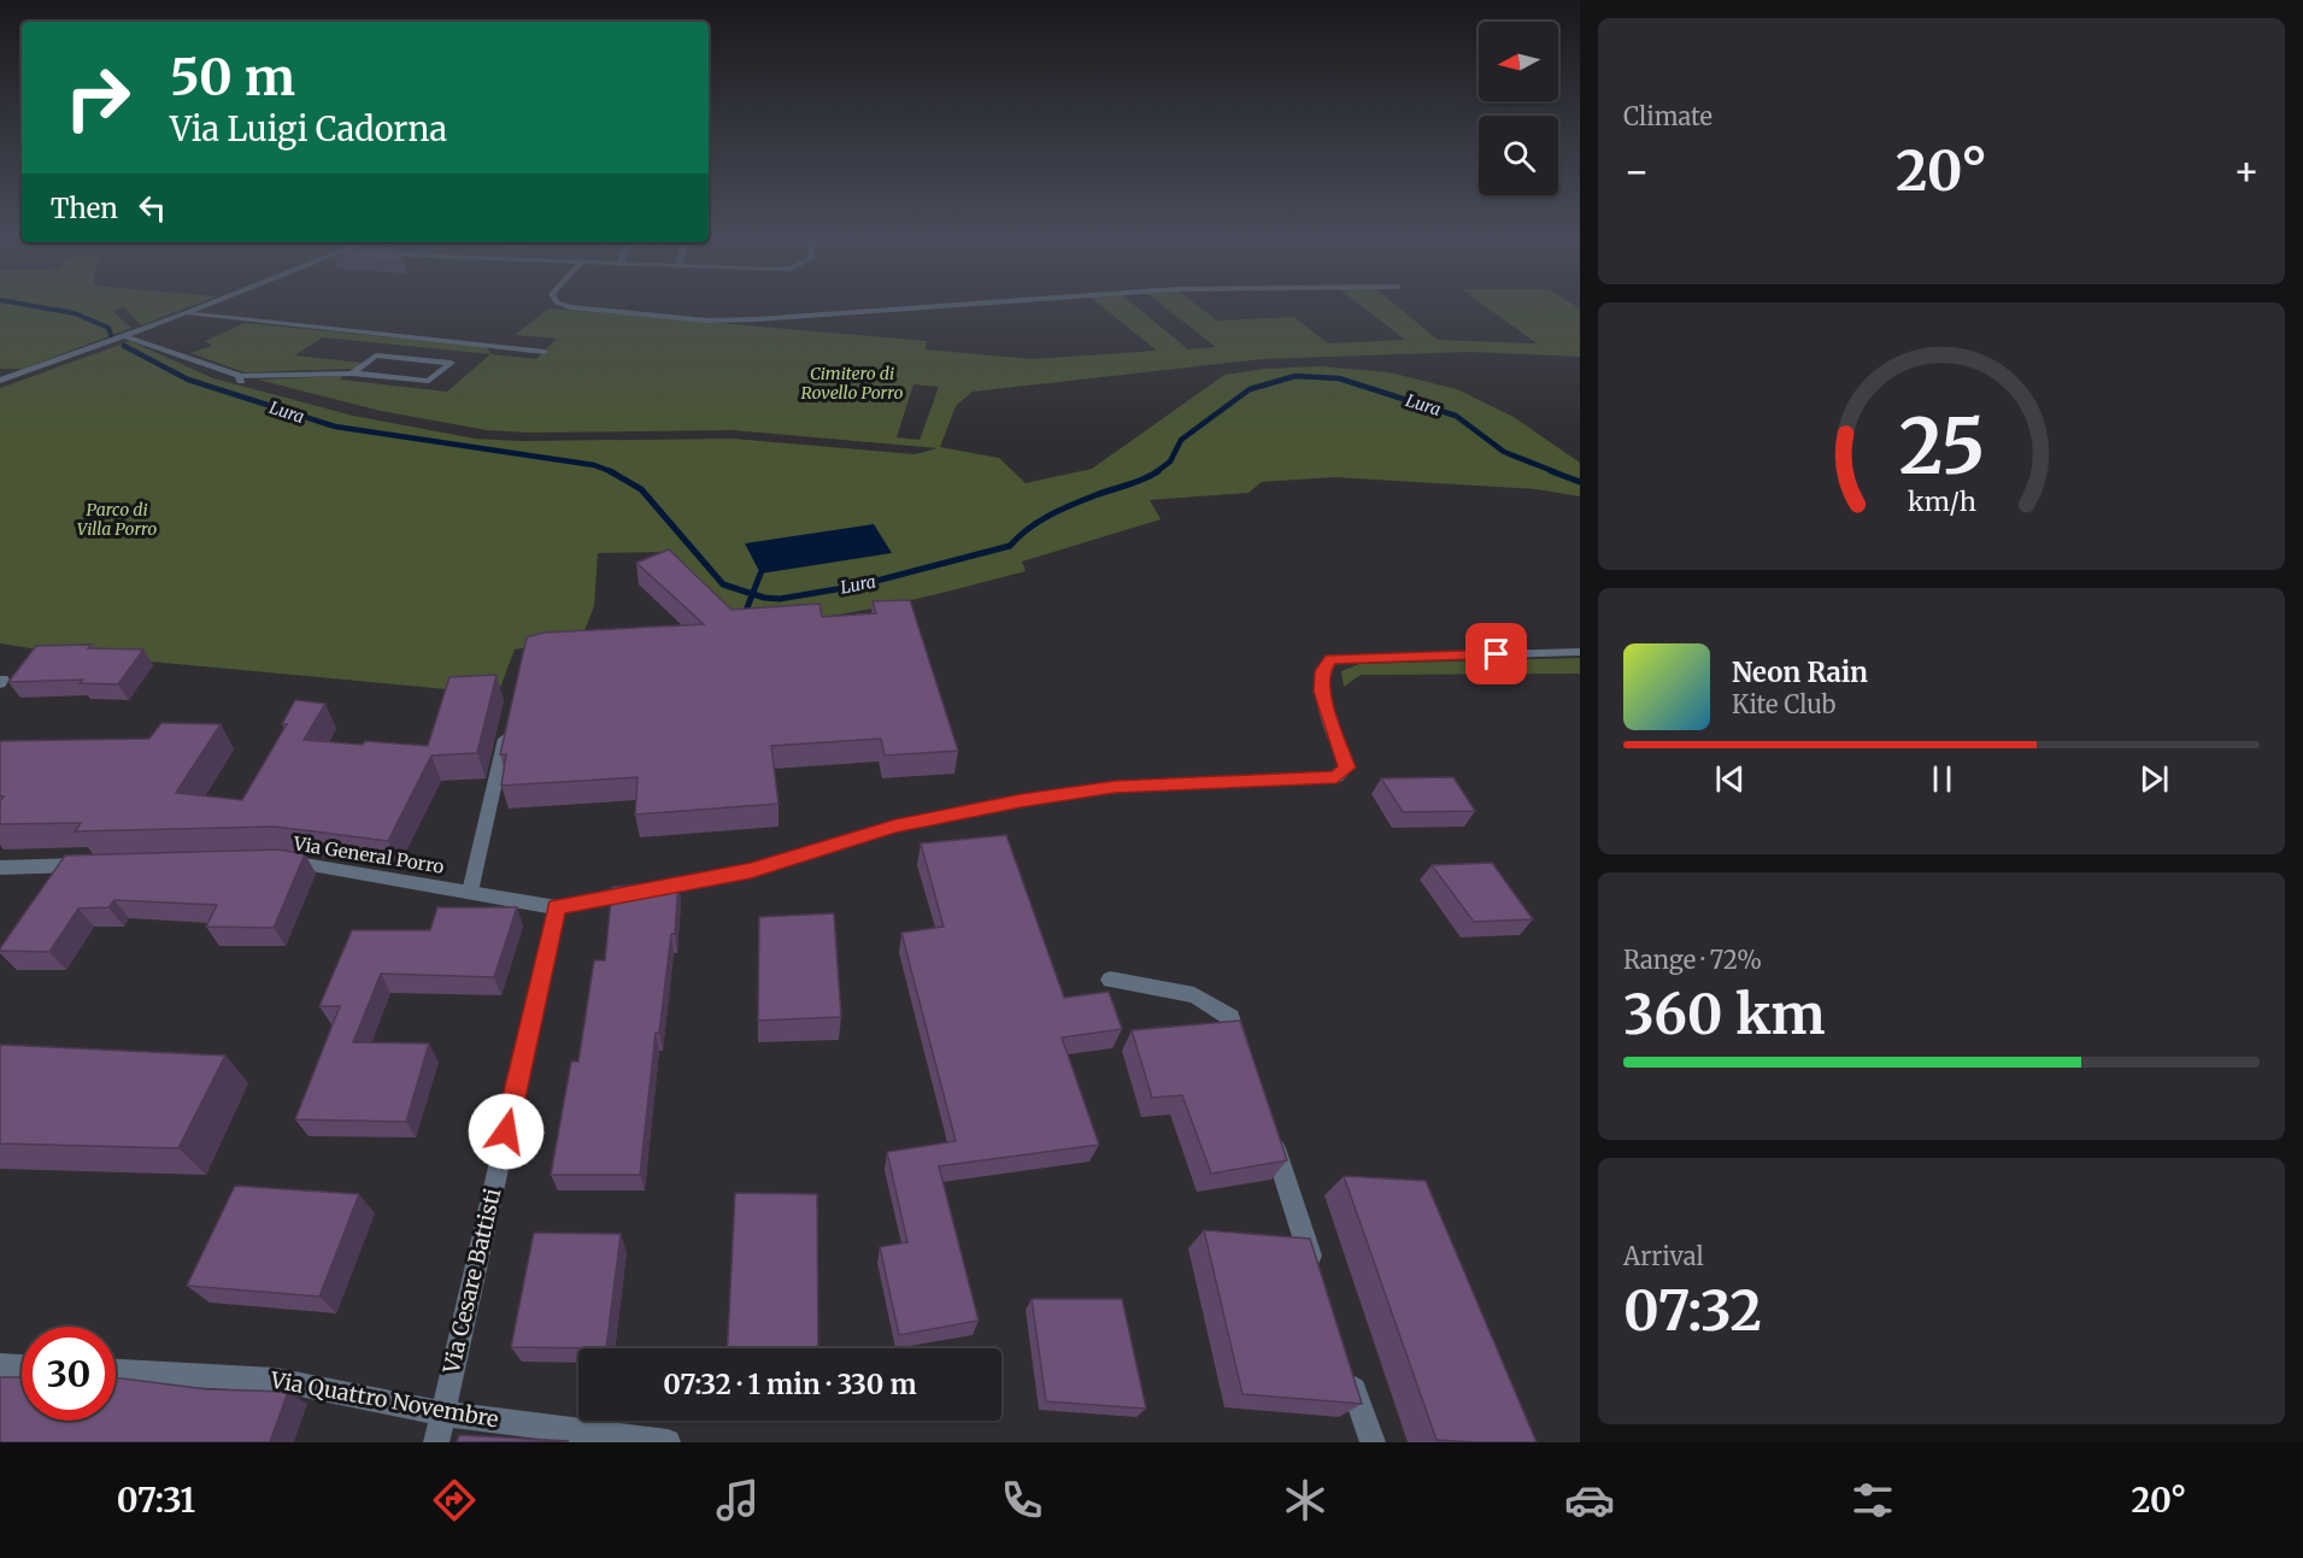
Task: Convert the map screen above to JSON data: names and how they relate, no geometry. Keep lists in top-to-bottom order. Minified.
{"streets":{"street":["Via General Porro","Via Cesare Battisti","Via Quattro Novembre"]},"crossings":[["Via General Porro","Via Cesare Battisti"],["Via Cesare Battisti","Via Quattro Novembre"]],"water":["Lura"],"parks":["Cimitero di Rovello Porro","Parco di Villa Porro"],"north":"left","page":{"tile":["Climate",["Range · 72%","360 km"],["Arrival","07:32"]],"turn":["50 m","Via Luigi Cadorna"],"heat":["−","20°","+"],"then":"Then","song":["Neon Rain","Kite Club"],"limit":"30","trip":"07:32 · 1 min · 330 m","tabs":["07:31","20°"],"gauge":["25","km/h"]}}
